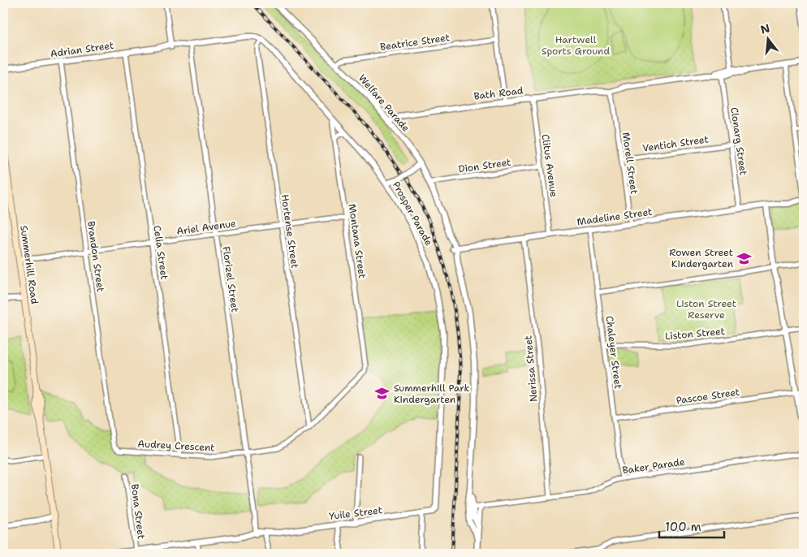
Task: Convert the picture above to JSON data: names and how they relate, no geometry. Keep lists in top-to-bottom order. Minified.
{"streets":{"main road":["Summerhill Road"],"street":["Beatrice Street","Adrian Street","Bath Road","Welfare Parade","Clonarg Street","Ventich Street","Morell Street","Dion Street","Clitus Avenue","Prosper Parade","Madeline Street","Ariel Avenue","Hortense Street","Montana Street","Celia Street","Brandon Street","Florizel Street","Liston Street","Chaleyer Street","Nerissa Street","Pascoe Street","Audrey Crescent","Baker Parade","Bona Street","Yuile Street"]},"crossings":[["Beatrice Street","Welfare Parade"],["Adrian Street","Prosper Parade"],["Adrian Street","Hortense Street"],["Adrian Street","Celia Street"],["Adrian Street","Brandon Street"],["Adrian Street","Florizel Street"],["Bath Road","Welfare Parade"],["Bath Road","Clonarg Street"],["Bath Road","Morell Street"],["Bath Road","Clitus Avenue"],["Welfare Parade","Dion Street"],["Welfare Parade","Madeline Street"],["Welfare Parade","Baker Parade"],["Clonarg Street","Ventich Street"],["Clonarg Street","Madeline Street"],["Ventich Street","Morell Street"],["Morell Street","Madeline Street"],["Dion Street","Clitus Avenue"],["Clitus Avenue","Madeline Street"],["Prosper Parade","Hortense Street"],["Prosper Parade","Montana Street"],["Prosper Parade","Yuile Street"],["Madeline Street","Chaleyer Street"],["Madeline Street","Nerissa Street"],["Ariel Avenue","Hortense Street"],["Ariel Avenue","Montana Street"],["Ariel Avenue","Celia Street"],["Ariel Avenue","Brandon Street"],["Ariel Avenue","Summerhill Road"],["Ariel Avenue","Florizel Street"],["Hortense Street","Audrey Crescent"],["Montana Street","Audrey Crescent"],["Celia Street","Audrey Crescent"],["Brandon Street","Audrey Crescent"],["Florizel Street","Audrey Crescent"],["Florizel Street","Yuile Street"],["Liston Street","Chaleyer Street"],["Chaleyer Street","Pascoe Street"],["Chaleyer Street","Baker Parade"],["Nerissa Street","Baker Parade"],["Bona Street","Yuile Street"]],"parks":["Hartwell Sports Ground","Liston Street Reserve"],"places":{"school or university":["Rowen Street Kindergarten","Summerhill Park Kindergarten"]},"scale_bar":"100 m","north":"top"}
